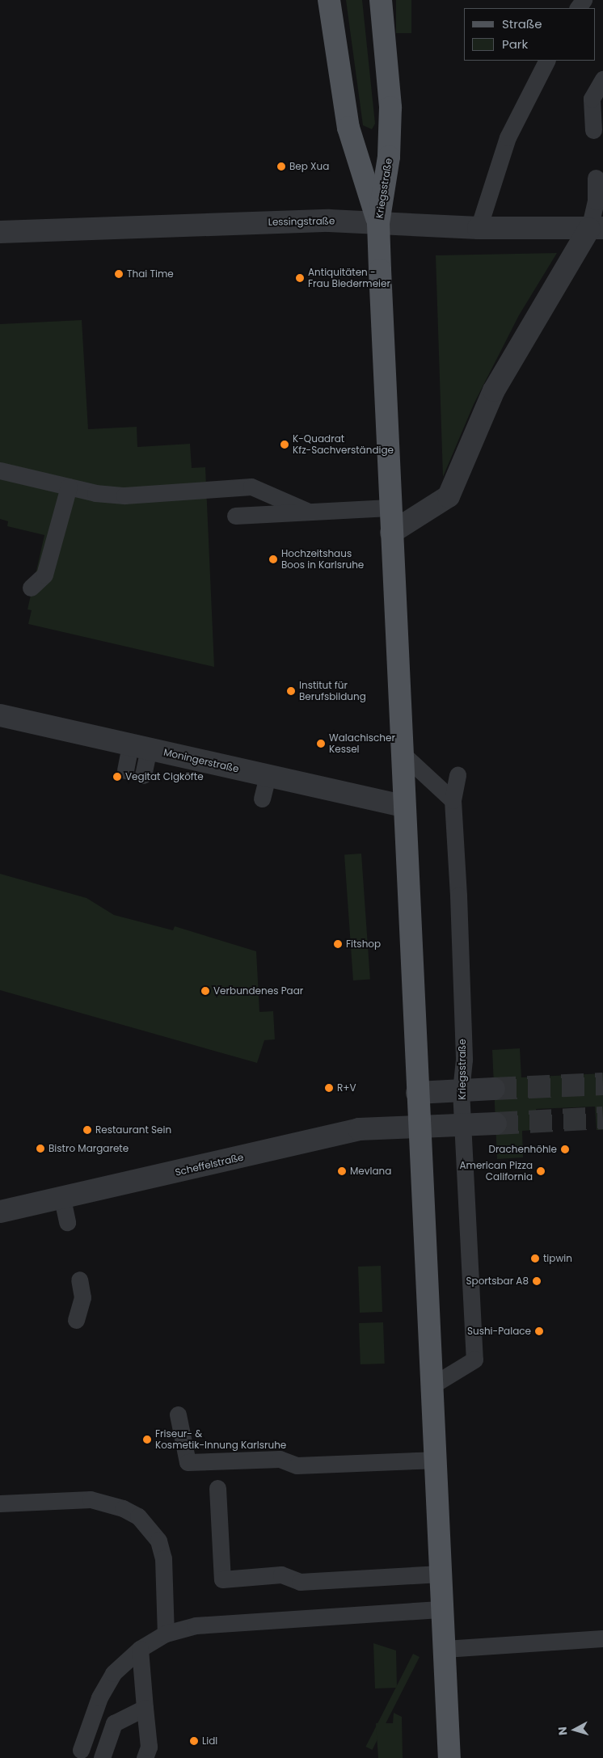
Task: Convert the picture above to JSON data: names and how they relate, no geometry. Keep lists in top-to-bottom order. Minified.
{"streets":{"main road":["Kriegsstraße"],"street":["Lessingstraße","Moningerstraße","Scheffelstraße"]},"crossings":[["Kriegsstraße","Lessingstraße"],["Kriegsstraße","Scheffelstraße"]],"places":["Bep Xua","Thai Time","Antiquitäten - Frau Biedermeier","K-Quadrat Kfz-Sachverständige","Hochzeitshaus Boos in Karlsruhe","Institut für Berufsbildung","Walachischer Kessel","Vegitat Cigköfte","Fitshop","Verbundenes Paar","R+V","Restaurant Sein","Bistro Margarete","Drachenhöhle","Mevlana","American Pizza California","tipwin","Sportsbar A8","Sushi-Palace","Friseur- & Kosmetik-Innung Karlsruhe","Lidl"],"legend":["Straße","Park"],"north":"left"}
